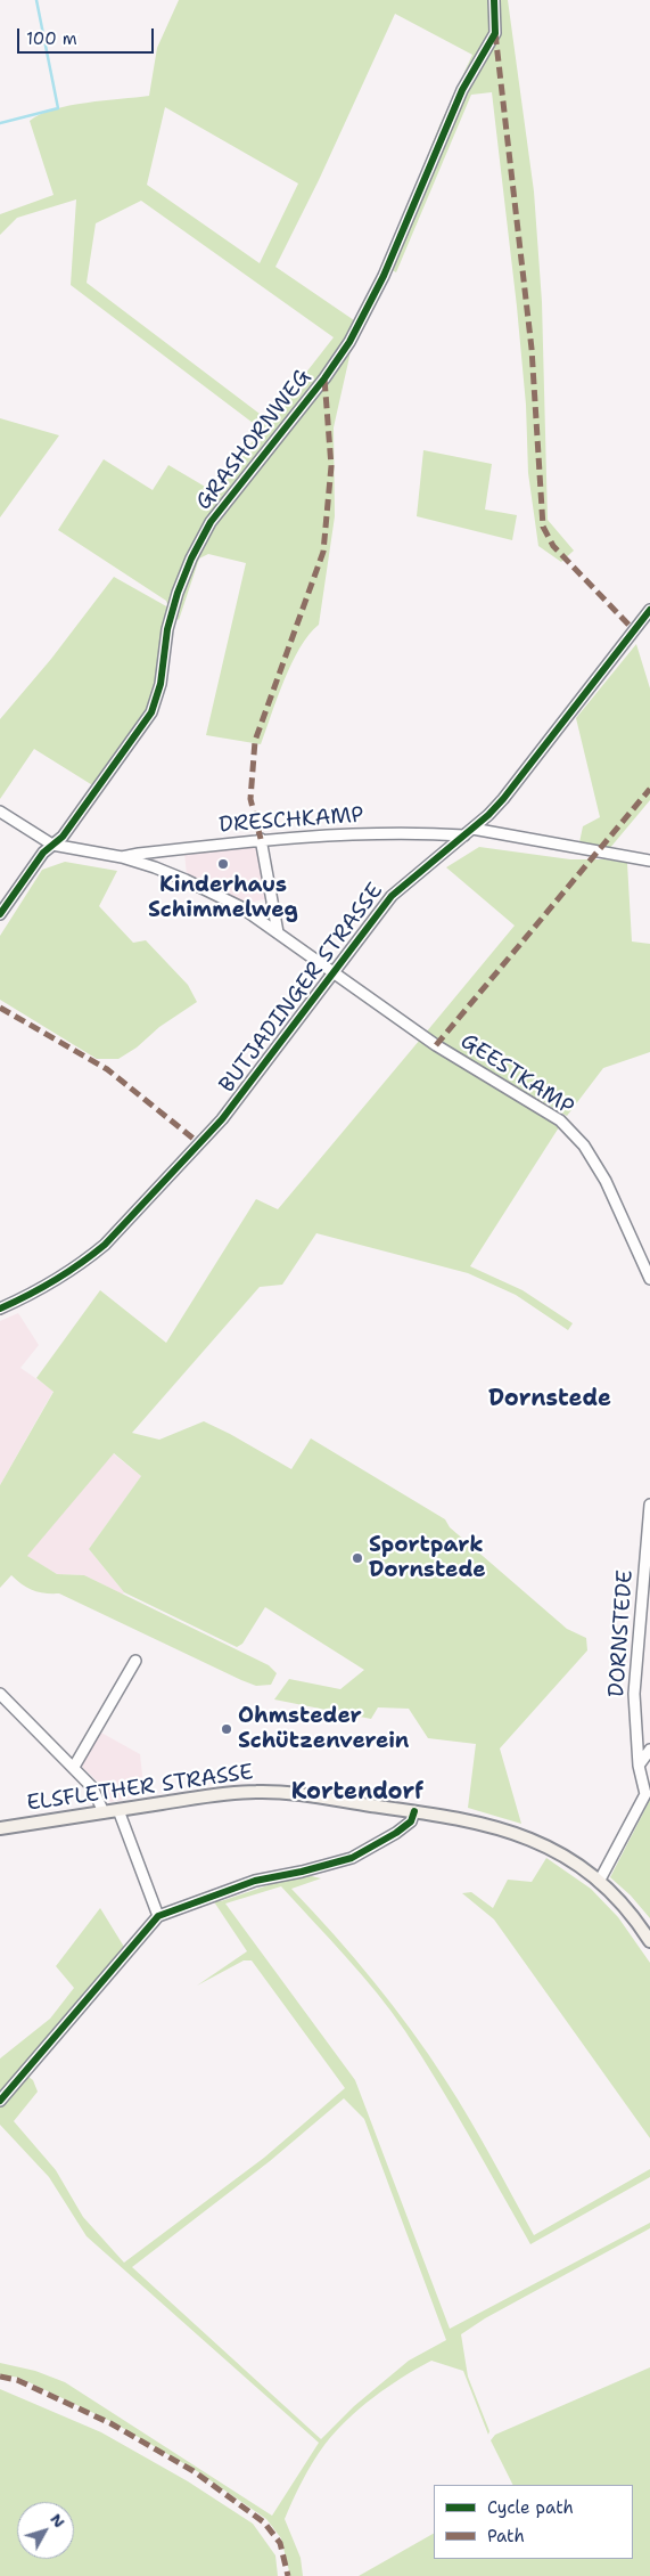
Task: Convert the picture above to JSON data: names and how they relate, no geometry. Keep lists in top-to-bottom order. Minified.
{"streets":{"main road":["ELSFLETHER STRASSE"],"street":["GRASHORNWEG","DRESCHKAMP","BUTJADINGER STRASSE","GEESTKAMP","DORNSTEDE"]},"crossings":[["DRESCHKAMP","BUTJADINGER STRASSE"],["DRESCHKAMP","GEESTKAMP"],["BUTJADINGER STRASSE","GEESTKAMP"]],"districts":["Dornstede","Kortendorf"],"places":["Kinderhaus Schimmelweg","Sportpark Dornstede","Ohmsteder Schützenverein"],"legend":["Cycle path","Path"],"scale_bar":"100 m","north":"top right"}
